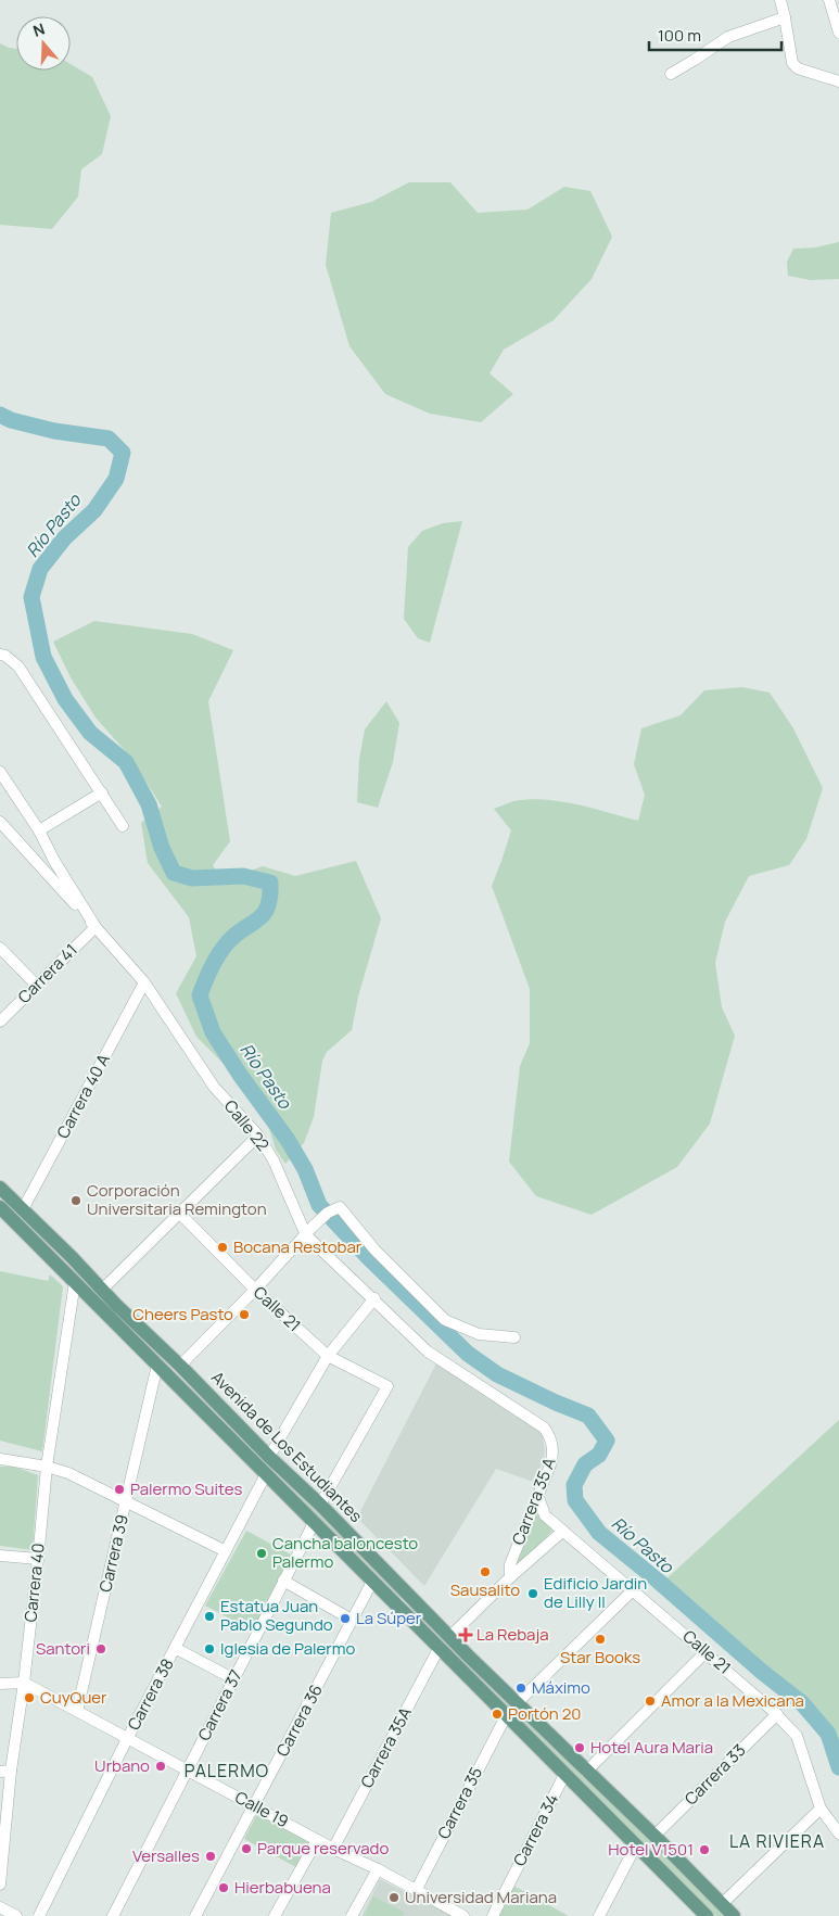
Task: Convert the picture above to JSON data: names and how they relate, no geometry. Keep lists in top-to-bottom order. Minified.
{"streets":{"main road":["Avenida de Los Estudiantes"],"street":["Carrera 41","Carrera 40 A","Calle 22","Calle 21","Carrera 35 A","Carrera 39","Carrera 40","Carrera 38","Carrera 37","Carrera 36","Carrera 35A","Carrera 33","Carrera 35","Calle 19","Carrera 34"]},"crossings":[["Carrera 41","Calle 22"],["Carrera 40 A","Calle 22"],["Carrera 40 A","Avenida de Los Estudiantes"],["Calle 22","Carrera 35 A"],["Calle 21","Avenida de Los Estudiantes"],["Calle 21","Carrera 35 A"],["Calle 21","Carrera 33"],["Avenida de Los Estudiantes","Carrera 35 A"],["Avenida de Los Estudiantes","Carrera 39"],["Avenida de Los Estudiantes","Carrera 40"],["Avenida de Los Estudiantes","Carrera 38"],["Avenida de Los Estudiantes","Carrera 37"],["Avenida de Los Estudiantes","Carrera 36"],["Avenida de Los Estudiantes","Carrera 35A"],["Avenida de Los Estudiantes","Carrera 33"],["Avenida de Los Estudiantes","Carrera 35"],["Avenida de Los Estudiantes","Carrera 34"],["Carrera 39","Calle 19"],["Carrera 40","Calle 19"],["Carrera 38","Calle 19"],["Carrera 37","Calle 19"],["Carrera 36","Calle 19"],["Carrera 35A","Calle 19"],["Carrera 35","Calle 19"]],"districts":["PALERMO","LA RIVIERA"],"water":["Río Pasto"],"places":{"other":["Corporación Universitaria Remington","Bocana Restobar","Cheers Pasto","Palermo Suites","Cancha baloncesto Palermo","Sausalito","Edificio Jardin de Lilly II","Estatua Juan Pablo Segundo","La Súper","Star Books","Santori","Iglesia de Palermo","Máximo","CuyQuer","Amor a la Mexicana","Portón 20","Hotel Aura Maria","Urbano","Parque reservado","Hotel V1501","Versalles","Hierbabuena","Universidad Mariana"],"health":["La Rebaja"]},"scale_bar":"100 m","north":"top"}
